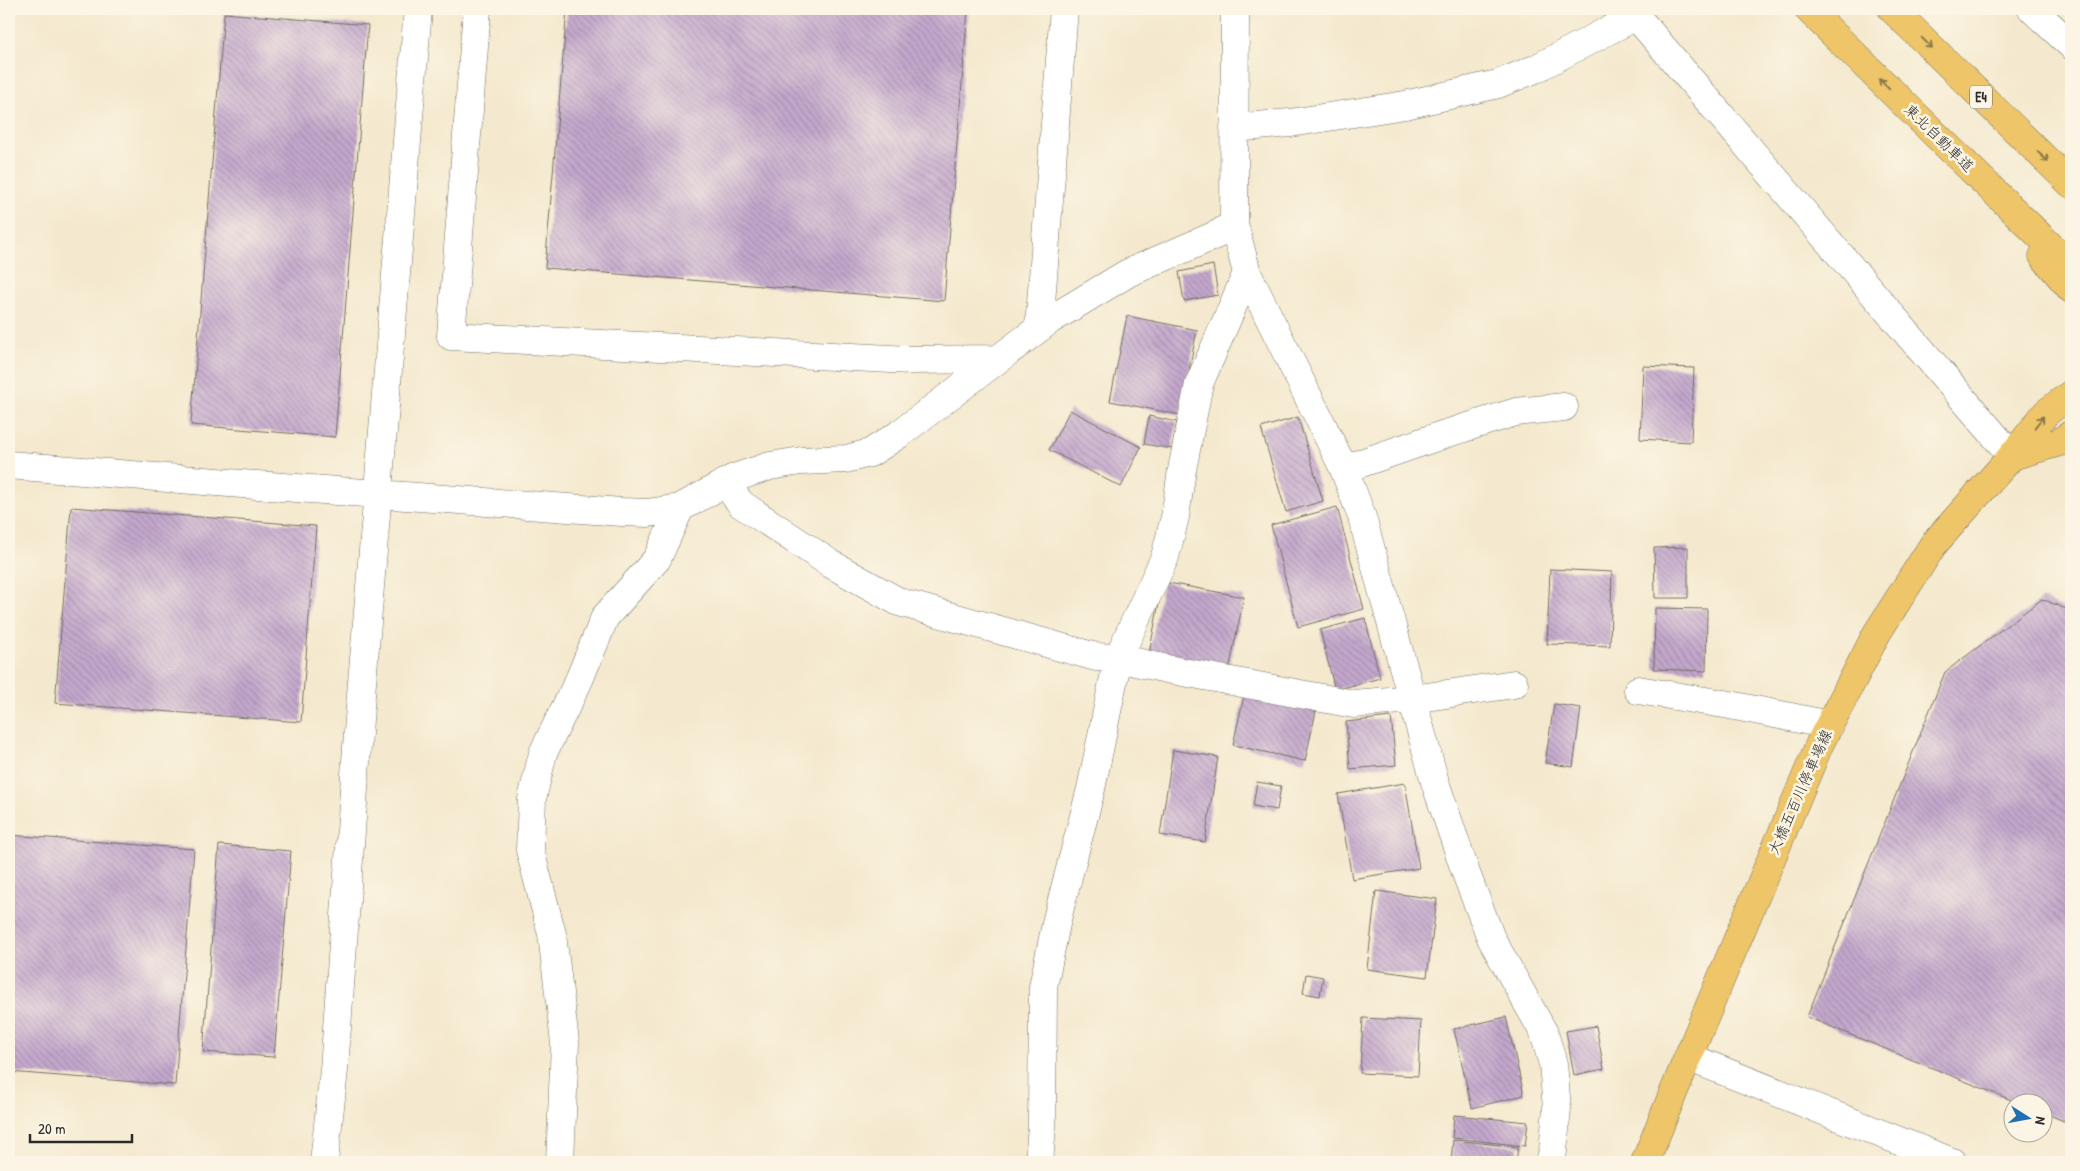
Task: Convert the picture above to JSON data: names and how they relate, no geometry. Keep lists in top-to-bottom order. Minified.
{"streets":{"main road":["E4","東北自動車道","大橋五百川停車場線"]},"scale_bar":"20 m","north":"right"}
